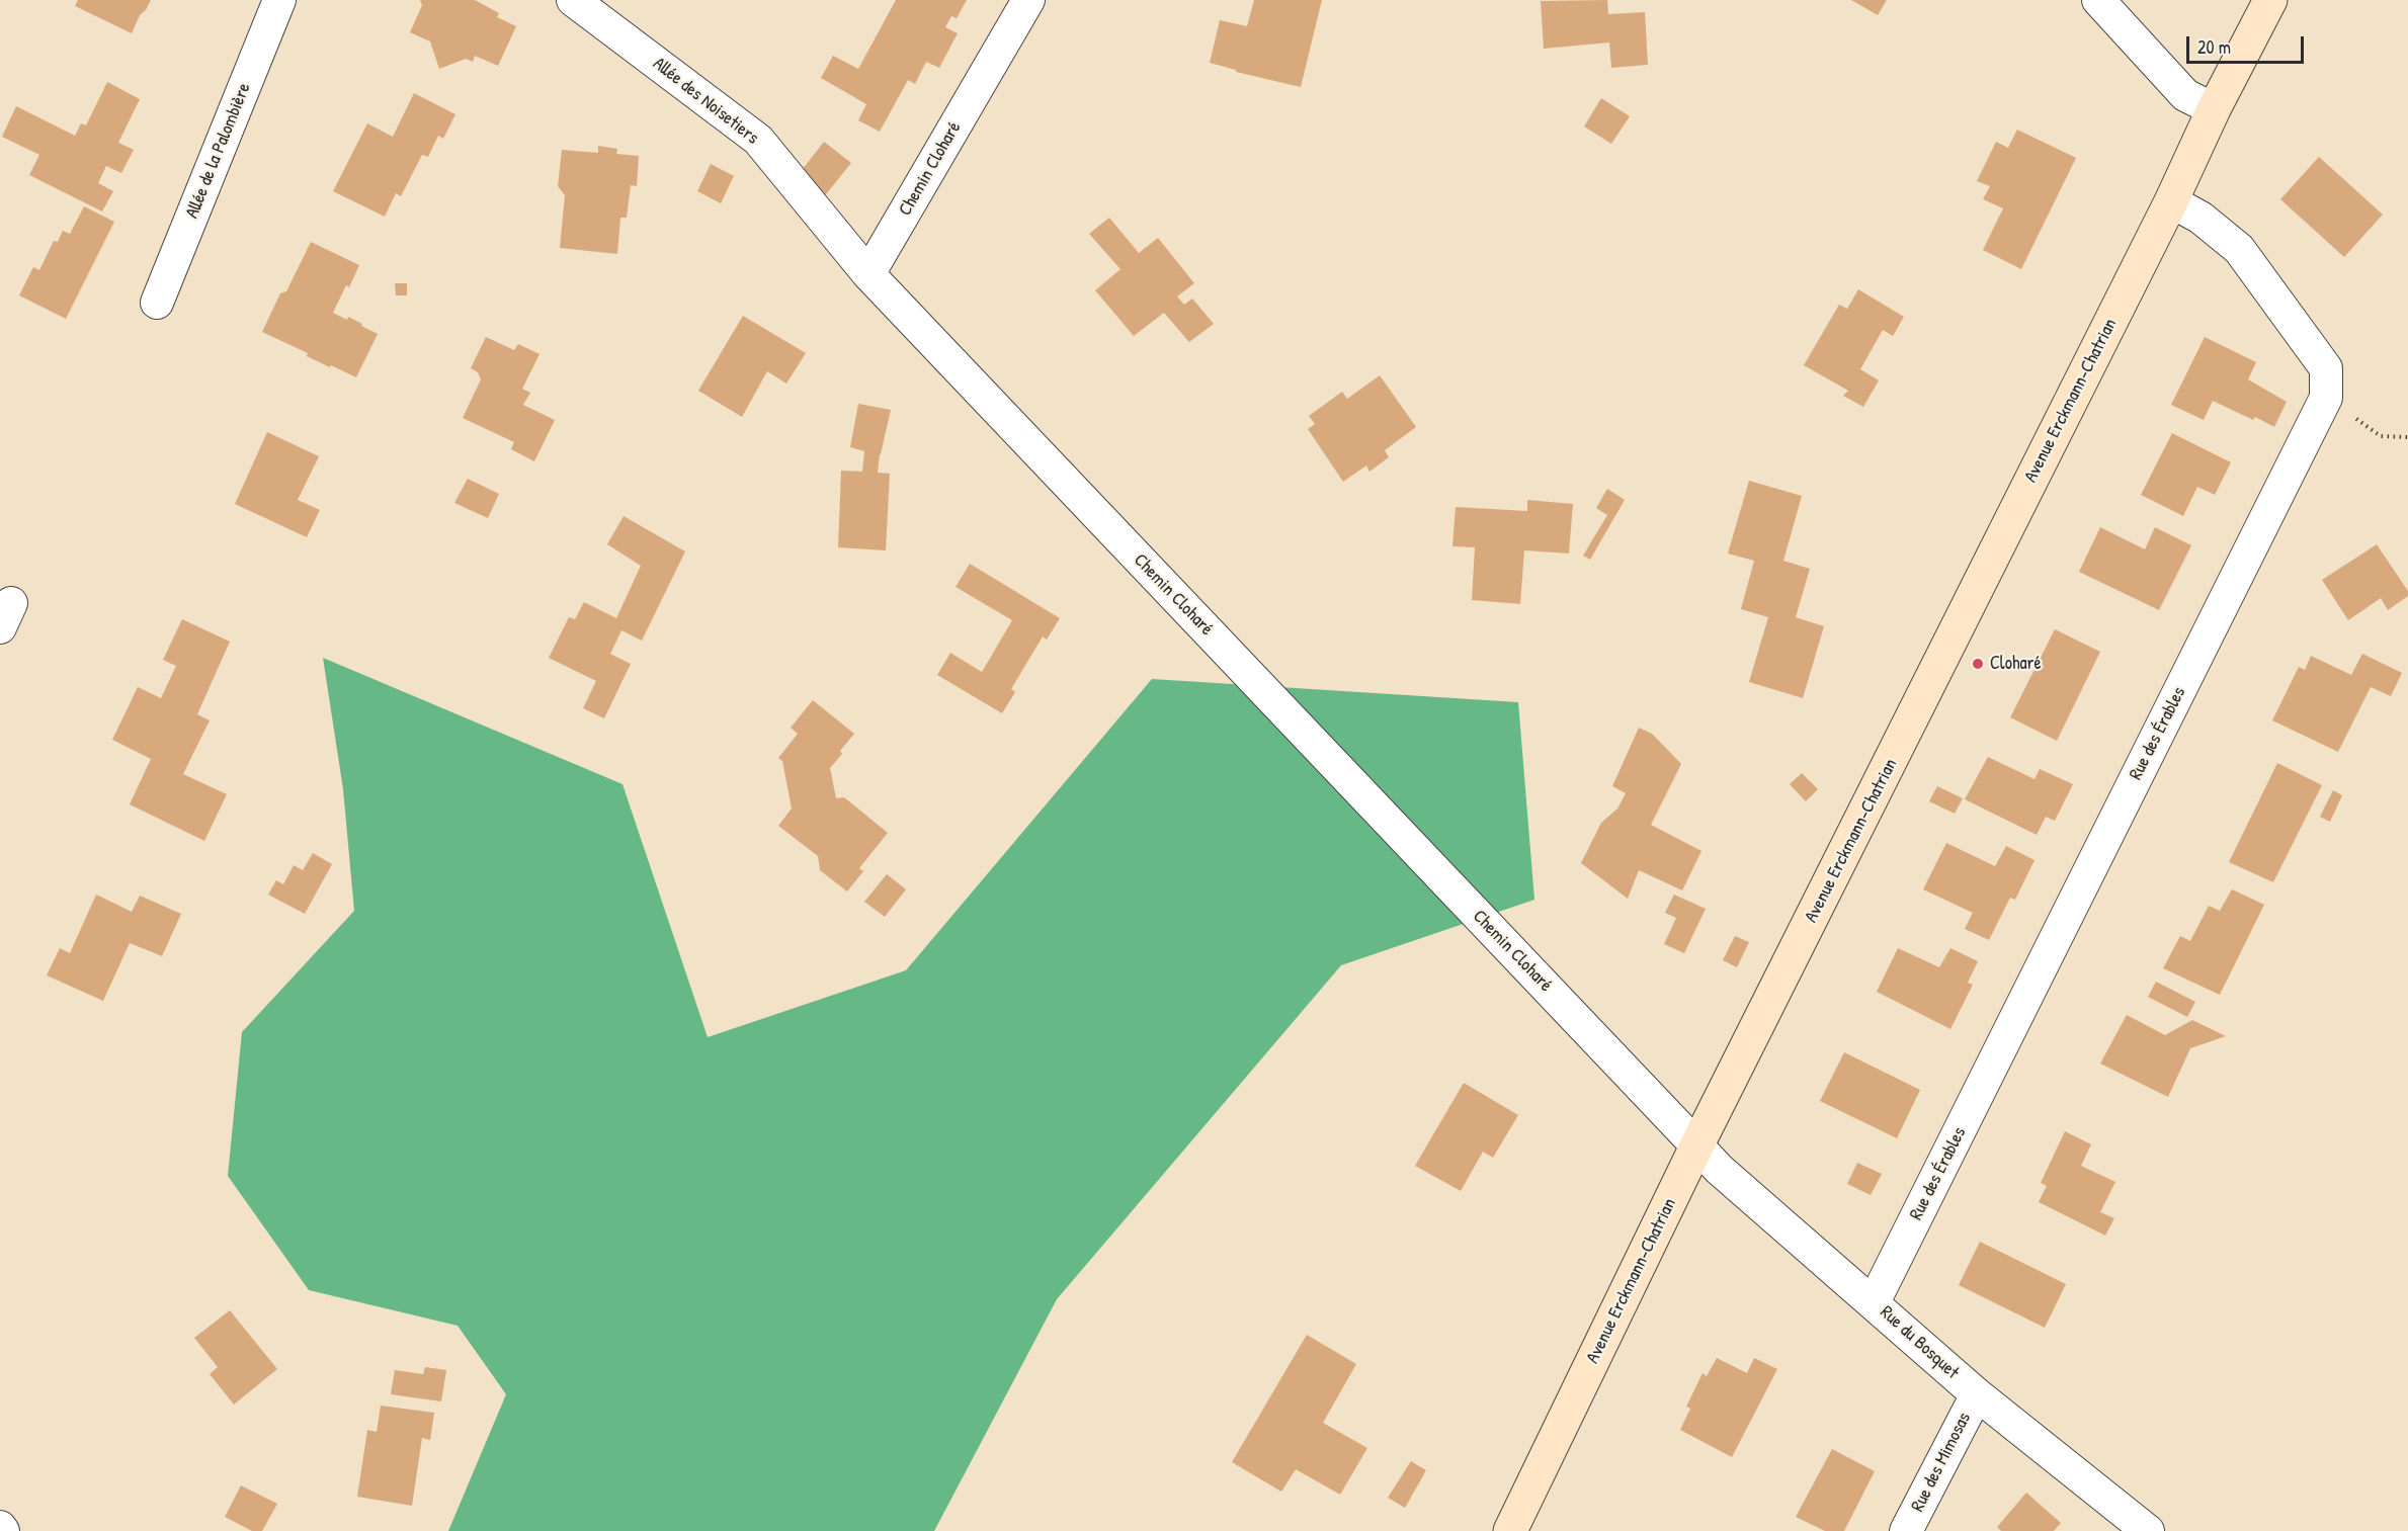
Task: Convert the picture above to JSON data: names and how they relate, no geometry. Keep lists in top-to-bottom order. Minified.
{"streets":{"street":["Allée des Noisetiers","Allée de la Palombière","Chemin Cloharé","Avenue Erckmann-Chatrian","Rue des Érables","Rue du Bosquet","Rue des Mimosas"]},"crossings":[["Allée des Noisetiers","Chemin Cloharé"],["Chemin Cloharé","Avenue Erckmann-Chatrian"],["Chemin Cloharé","Rue du Bosquet"],["Avenue Erckmann-Chatrian","Rue des Érables"],["Avenue Erckmann-Chatrian","Rue du Bosquet"],["Rue des Érables","Rue du Bosquet"],["Rue du Bosquet","Rue des Mimosas"]],"places":["Cloharé"],"scale_bar":"20 m"}
